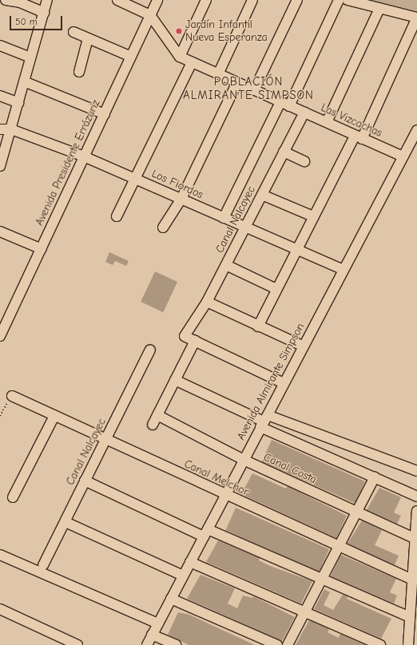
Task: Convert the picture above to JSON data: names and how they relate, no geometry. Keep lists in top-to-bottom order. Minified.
{"streets":{"street":["Las Vizcachas","Avenida Presidente Errázuriz","Los Fiordos","Canal Nalcayec","Avenida Almirante Simpson","Canal Costa","Canal Melchor"]},"crossings":[["Las Vizcachas","Avenida Presidente Errázuriz"],["Las Vizcachas","Canal Nalcayec"],["Las Vizcachas","Avenida Almirante Simpson"],["Avenida Presidente Errázuriz","Los Fiordos"],["Los Fiordos","Canal Nalcayec"],["Los Fiordos","Avenida Almirante Simpson"],["Canal Nalcayec","Canal Melchor"],["Avenida Almirante Simpson","Canal Costa"],["Avenida Almirante Simpson","Canal Melchor"]],"districts":["POBLACIÓN ALMIRANTE SIMPSON"],"places":["Jardín Infantil Nueva Esperanza"],"scale_bar":"50 m"}
